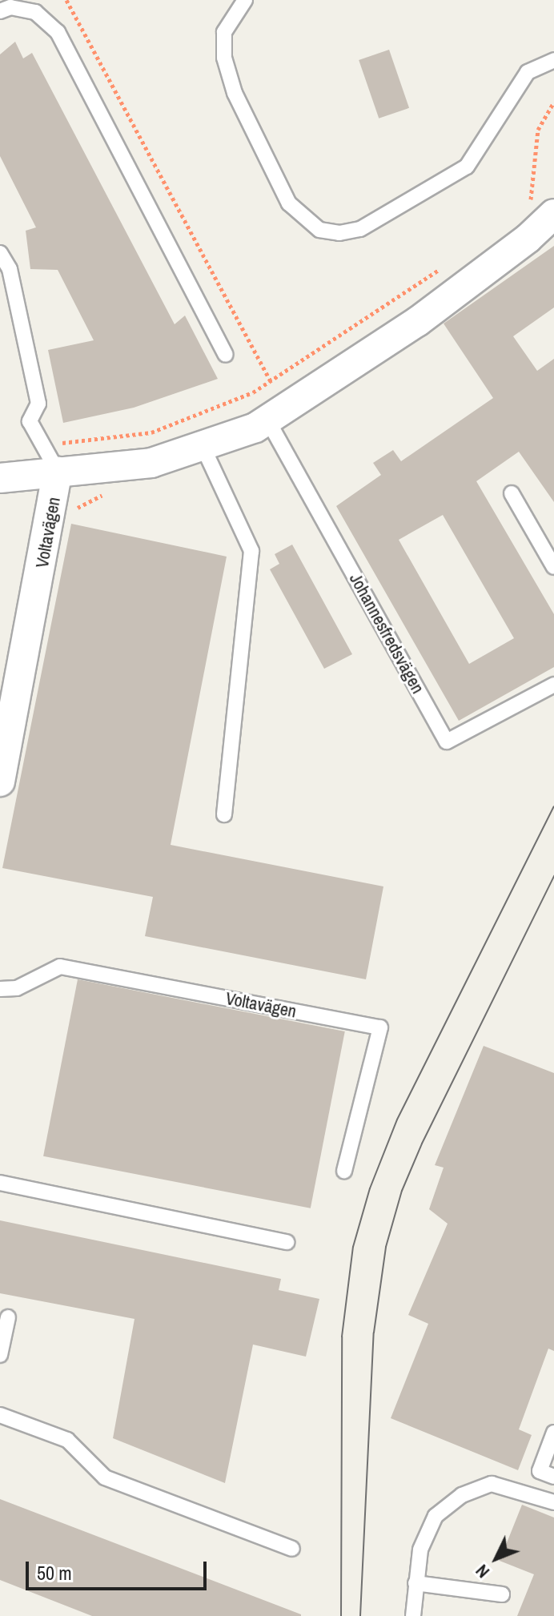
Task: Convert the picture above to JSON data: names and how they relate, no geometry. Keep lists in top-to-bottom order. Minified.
{"streets":{"street":["Voltavägen"],"lane":["Johannesfredsvägen"]},"scale_bar":"50 m","north":"bottom left"}
